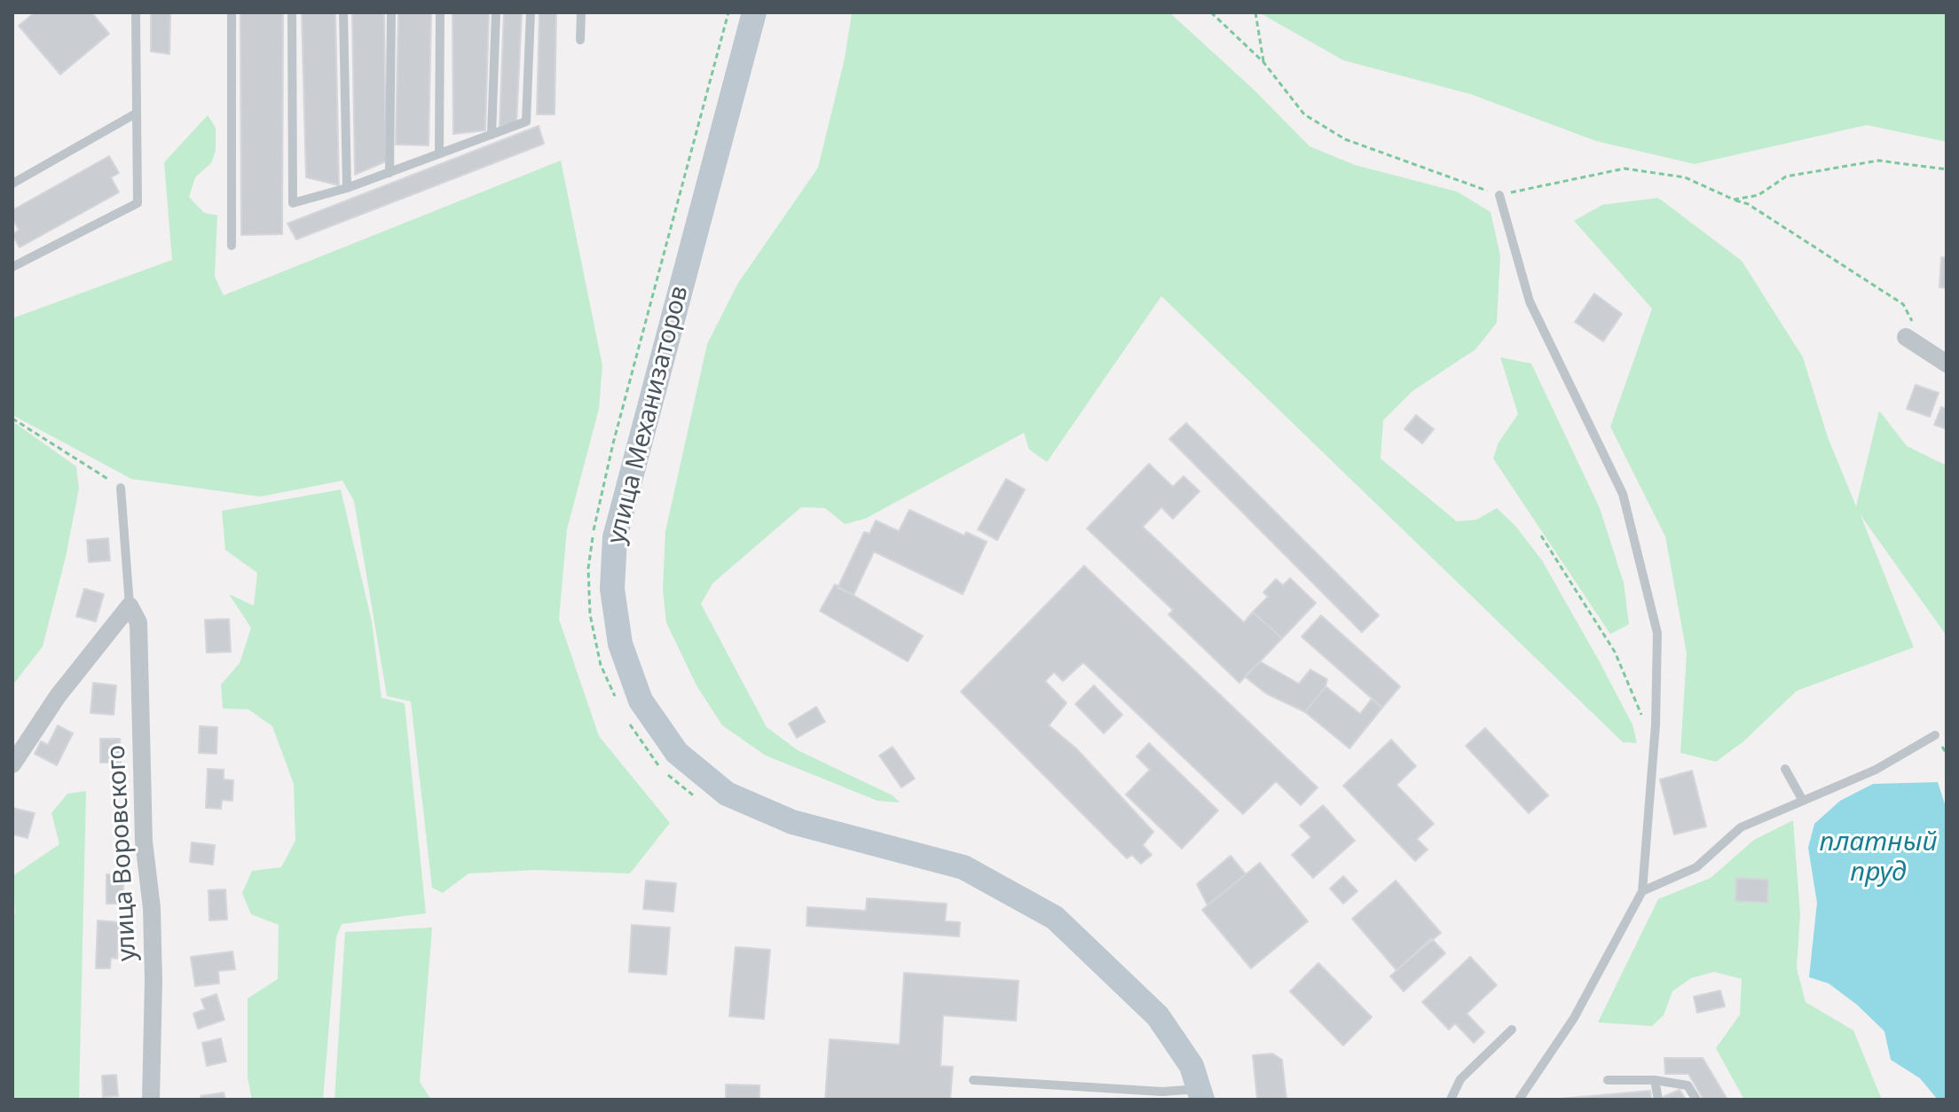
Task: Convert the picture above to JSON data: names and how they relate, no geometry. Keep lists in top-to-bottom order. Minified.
{"streets":{"main road":["улица Механизаторов"],"street":["улица Воровского"]},"water":["платный пруд"]}
